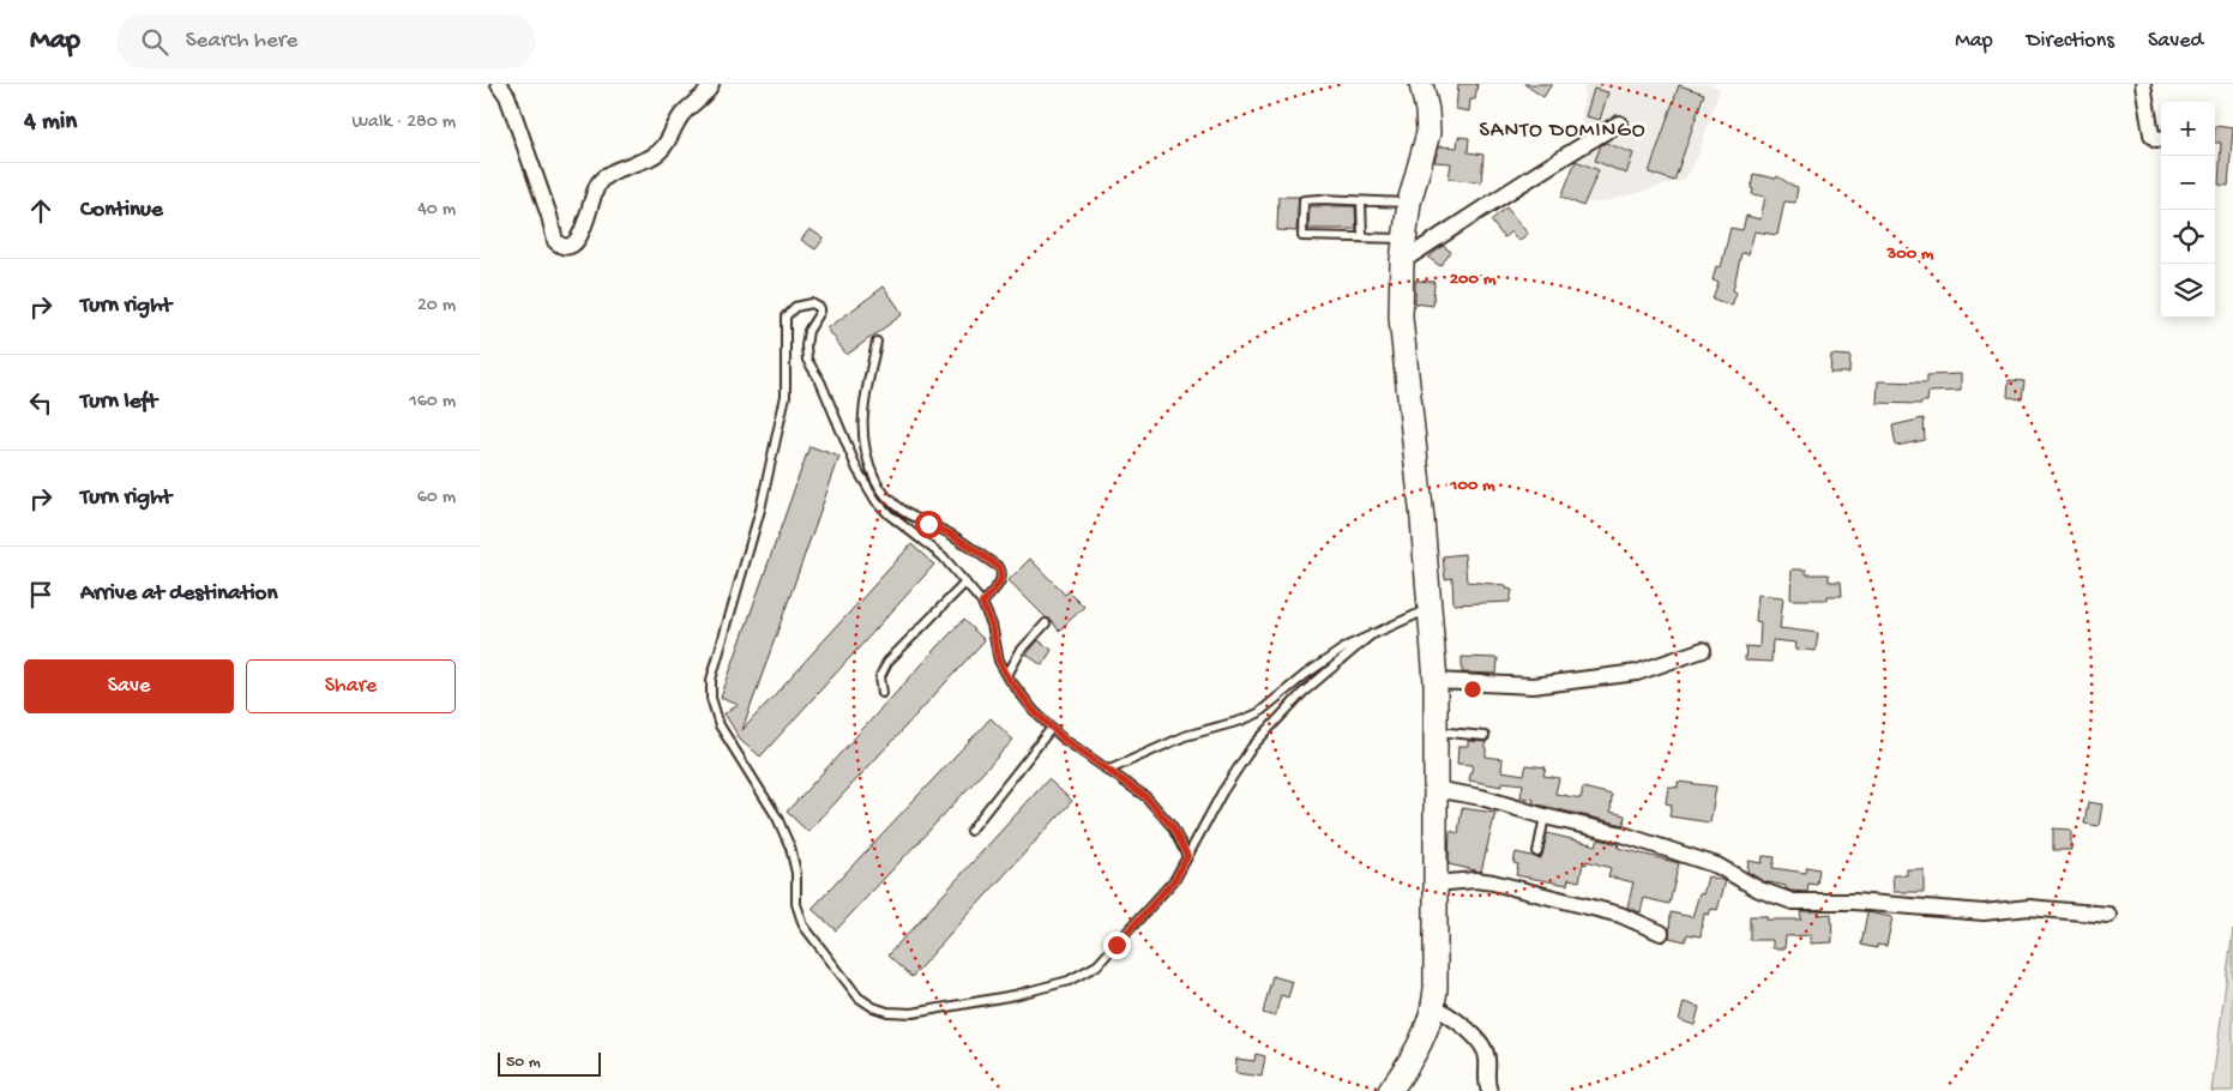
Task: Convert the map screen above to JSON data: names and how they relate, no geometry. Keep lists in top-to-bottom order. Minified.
{"districts":["SANTO DOMINGO"],"scale_bar":"50 m","page":{"header":"Map","search":"Search here","nav":["Map","Directions","Saved"],"heading":["4 min","Walk · 280 m"],"map_buttons":["+","−"],"list":[["Continue","40 m"],["Turn right","20 m"],["Turn left","160 m"],["Turn right","60 m"],"Arrive at destination"],"buttons":["Save","Share"],"scale":"50 m"},"rings":["300 m","200 m","100 m"]}
